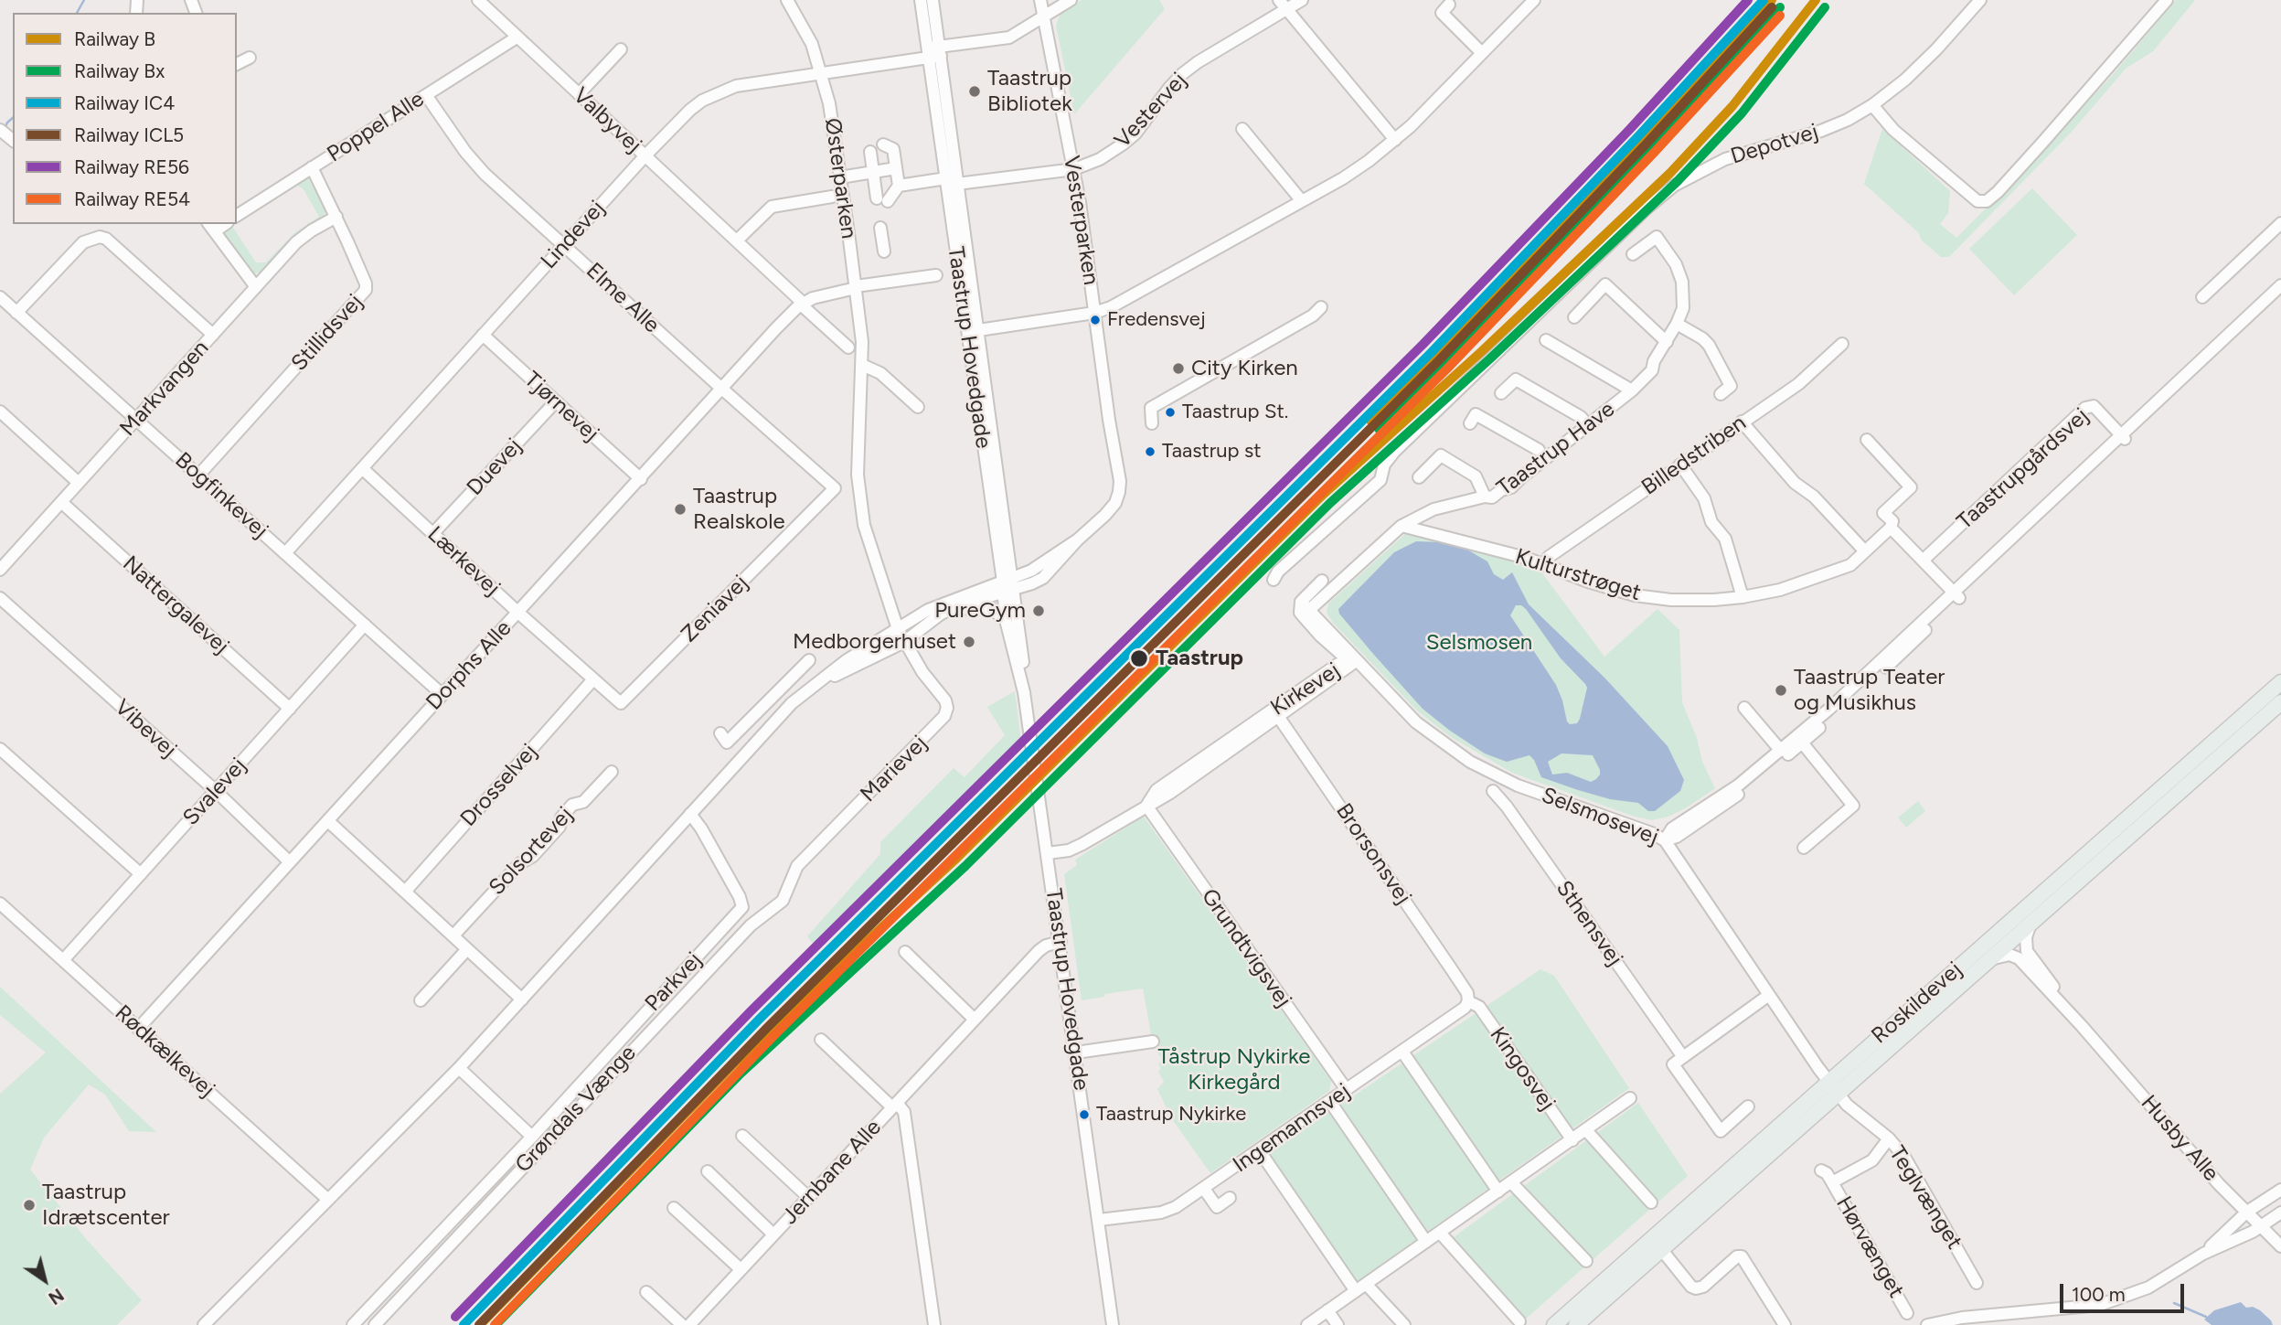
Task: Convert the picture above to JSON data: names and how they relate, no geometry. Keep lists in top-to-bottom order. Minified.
{"streets":{"main road":["Roskildevej"],"street":["Vestervej","Valbyvej","Poppel Alle","Depotvej","Østerparken","Vesterparken","Lindevej","Elme Alle","Stillidsvej","Taastrup Hovedgade","Markvangen","Tjørnevej","Taastrup Have","Billedstriben","Duevej","Taastrupgårdsvej","Bogfinkevej","Lærkevej","Kulturstrøget","Nattergalevej","Zeniavej","Dorphs Alle","Kirkevej","Vibevej","Marievej","Drosselvej","Svalevej","Selsmosevej","Solsortevej","Brorsonsvej","Sthensvej","Grundtvigsvej","Parkvej","Rødkælkevej","Kingosvej","Grøndals Vænge","Ingemannsvej","Husby Alle","Jernbane Alle","Teglvænget","Hørvænget"]},"crossings":[["Vestervej","Vesterparken"],["Vestervej","Taastrup Hovedgade"],["Valbyvej","Poppel Alle"],["Valbyvej","Lindevej"],["Valbyvej","Dorphs Alle"],["Poppel Alle","Elme Alle"],["Poppel Alle","Stillidsvej"],["Østerparken","Lindevej"],["Østerparken","Dorphs Alle"],["Østerparken","Marievej"],["Vesterparken","Lindevej"],["Vesterparken","Taastrup Hovedgade"],["Lindevej","Elme Alle"],["Lindevej","Taastrup Hovedgade"],["Lindevej","Tjørnevej"],["Lindevej","Bogfinkevej"],["Lindevej","Lærkevej"],["Elme Alle","Zeniavej"],["Elme Alle","Dorphs Alle"],["Stillidsvej","Markvangen"],["Stillidsvej","Bogfinkevej"],["Taastrup Hovedgade","Kirkevej"],["Taastrup Hovedgade","Ingemannsvej"],["Taastrup Hovedgade","Jernbane Alle"],["Markvangen","Bogfinkevej"],["Markvangen","Nattergalevej"],["Tjørnevej","Duevej"],["Tjørnevej","Dorphs Alle"],["Taastrup Have","Kulturstrøget"],["Taastrup Have","Selsmosevej"],["Billedstriben","Kulturstrøget"],["Duevej","Lærkevej"],["Taastrupgårdsvej","Selsmosevej"],["Bogfinkevej","Dorphs Alle"],["Bogfinkevej","Svalevej"],["Lærkevej","Zeniavej"],["Lærkevej","Dorphs Alle"],["Lærkevej","Drosselvej"],["Nattergalevej","Svalevej"],["Zeniavej","Drosselvej"],["Dorphs Alle","Vibevej"],["Dorphs Alle","Rødkælkevej"],["Kirkevej","Selsmosevej"],["Kirkevej","Brorsonsvej"],["Kirkevej","Grundtvigsvej"],["Vibevej","Svalevej"],["Marievej","Grøndals Vænge"],["Svalevej","Rødkælkevej"],["Selsmosevej","Roskildevej"],["Selsmosevej","Teglvænget"],["Brorsonsvej","Kingosvej"],["Brorsonsvej","Ingemannsvej"],["Grundtvigsvej","Ingemannsvej"],["Roskildevej","Husby Alle"],["Roskildevej","Teglvænget"],["Kingosvej","Ingemannsvej"],["Teglvænget","Hørvænget"]],"parks":["Selsmosen","Tåstrup Nykirke Kirkegård"],"places":["Taastrup Bibliotek","Fredensvej","City Kirken","Taastrup St.","Taastrup st","Taastrup Realskole","PureGym","Medborgerhuset","Taastrup","Taastrup Teater og Musikhus","Taastrup Nykirke","Taastrup Idrætscenter"],"lines":["rail line B","rail line IC4","rail line RE56","rail line Bx","rail line ICL5","rail line RE54"],"legend":["Railway B","Railway Bx","Railway IC4","Railway ICL5","Railway RE56","Railway RE54"],"scale_bar":"100 m","north":"bottom right"}
